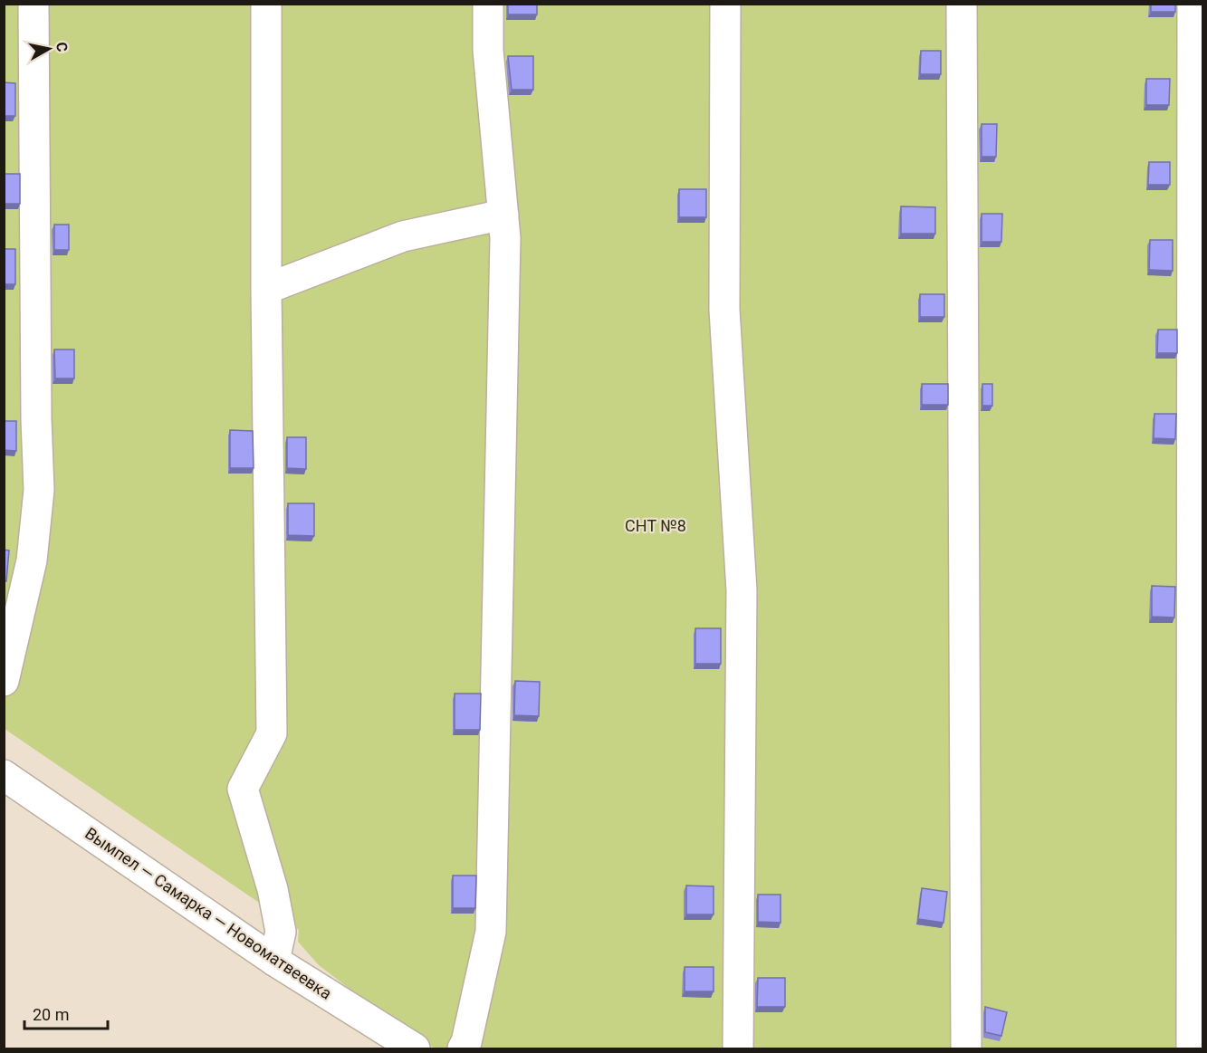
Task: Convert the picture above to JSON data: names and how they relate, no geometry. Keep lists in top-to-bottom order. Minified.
{"streets":{"street":["Вымпел — Самарка — Новоматвеевка"]},"parks":["СНТ №8"],"scale_bar":"20 m","north":"right"}
